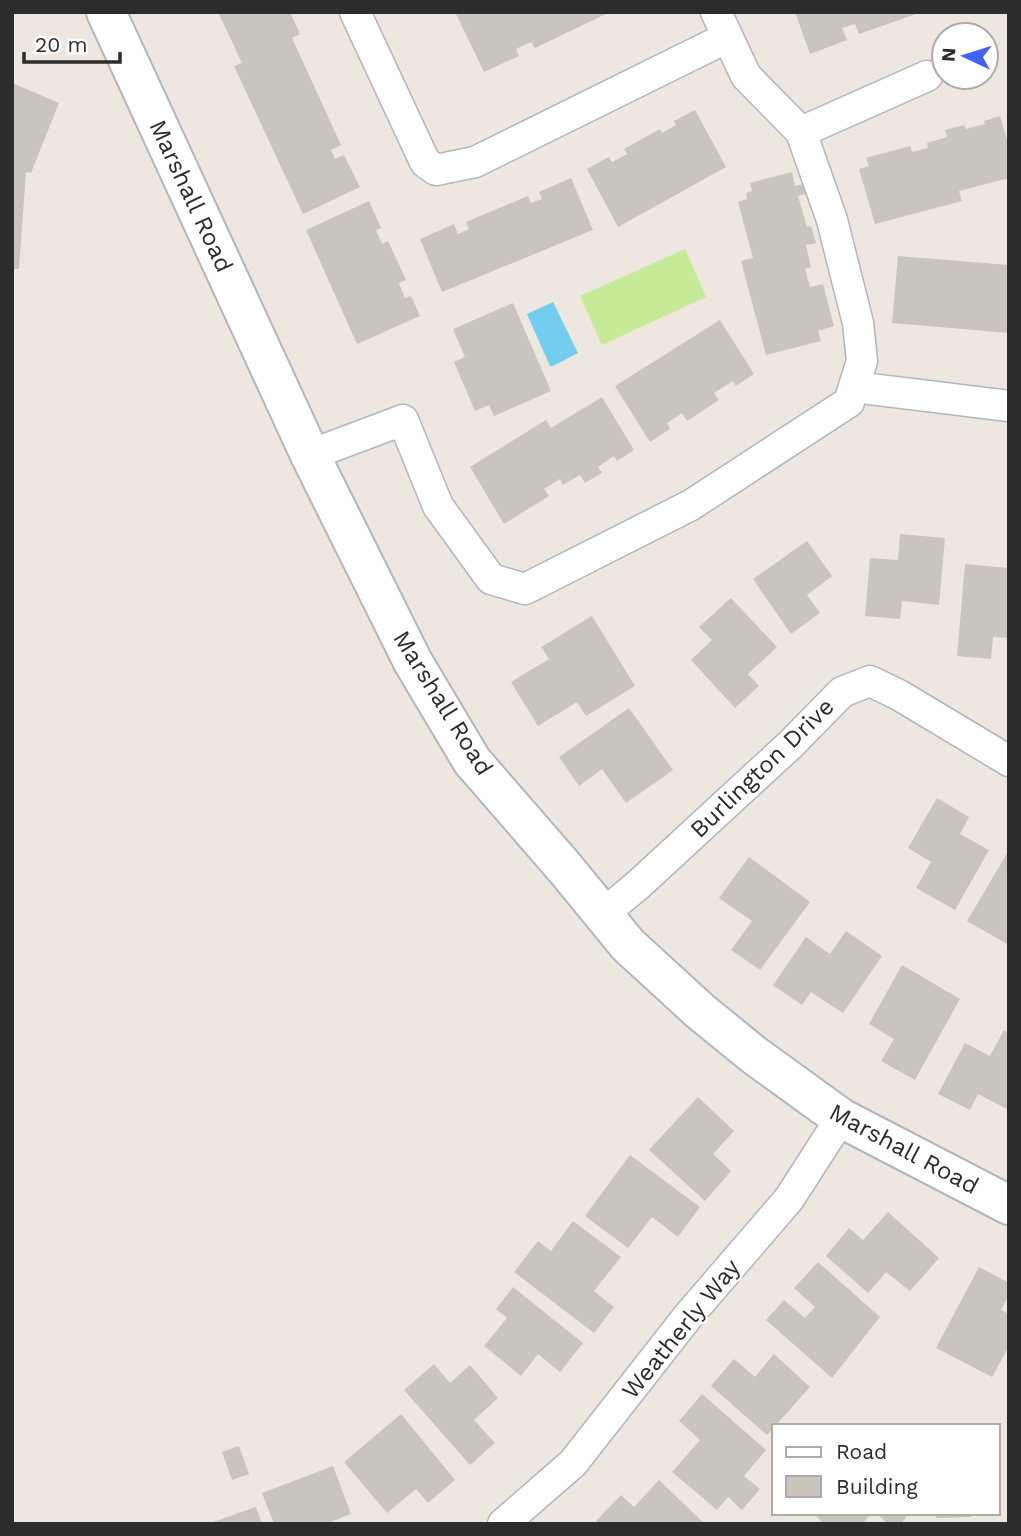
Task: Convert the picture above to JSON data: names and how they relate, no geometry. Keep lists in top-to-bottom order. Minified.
{"streets":{"street":["Marshall Road","Burlington Drive","Weatherly Way"]},"crossings":[["Marshall Road","Burlington Drive"],["Marshall Road","Weatherly Way"]],"legend":["Road","Building"],"scale_bar":"20 m","north":"left"}
